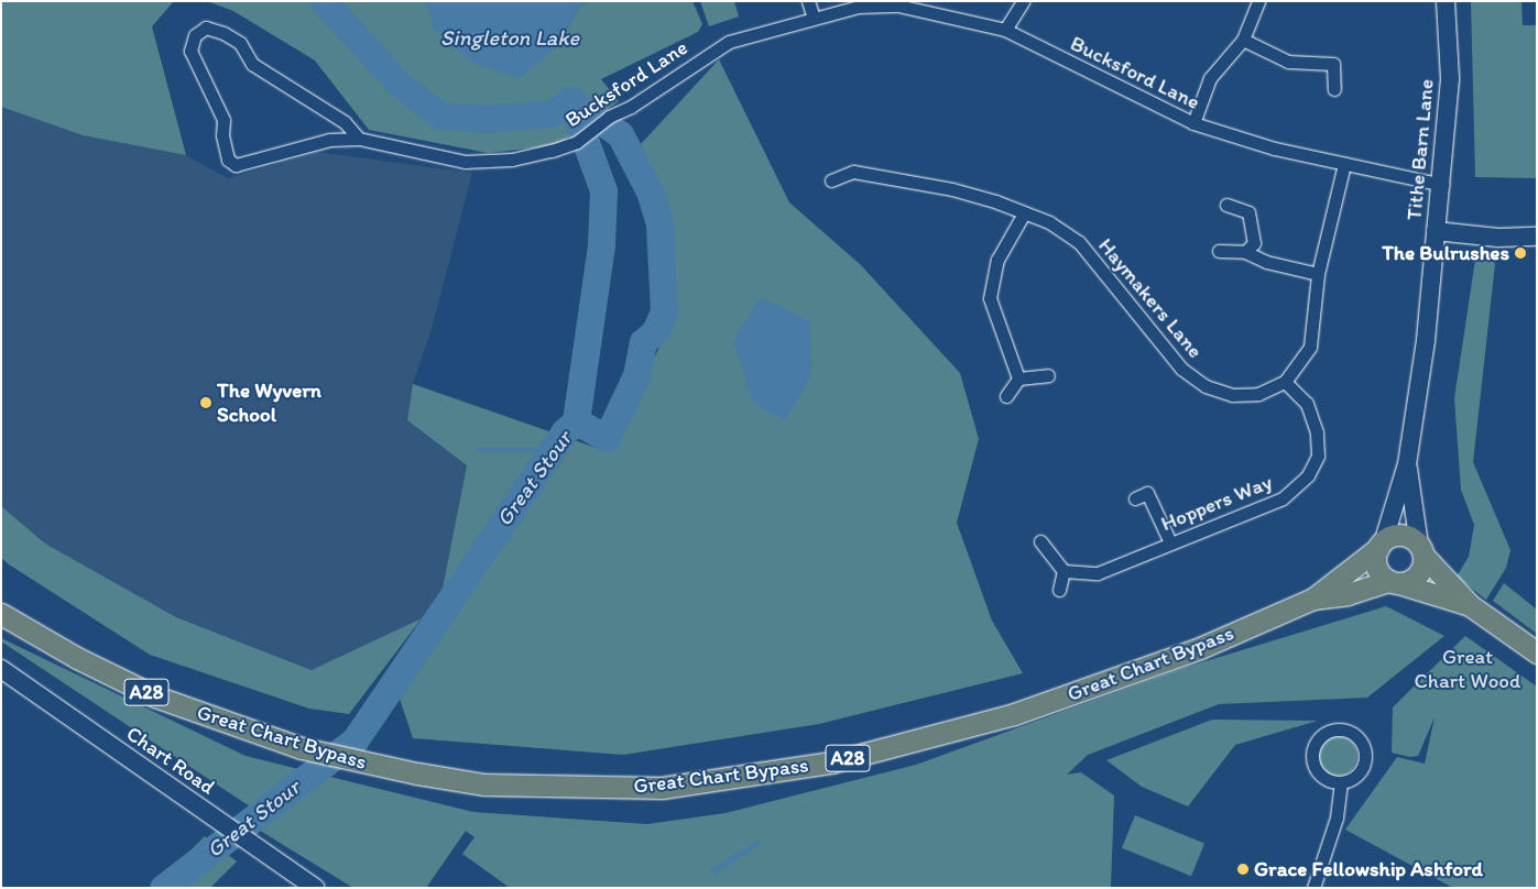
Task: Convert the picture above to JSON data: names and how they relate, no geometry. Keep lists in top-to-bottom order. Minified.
{"streets":{"main road":["Great Chart Bypass","A28"],"street":["Bucksford Lane","Tithe Barn Lane","Haymakers Lane","Hoppers Way","Chart Road"]},"crossings":[["Bucksford Lane","Tithe Barn Lane"],["Bucksford Lane","Haymakers Lane"],["Tithe Barn Lane","Great Chart Bypass"],["Haymakers Lane","Hoppers Way"]],"water":["Singleton Lake","Great Stour"],"parks":["Great Chart Wood"],"places":["The Bulrushes","The Wyvern School","Grace Fellowship Ashford"]}
